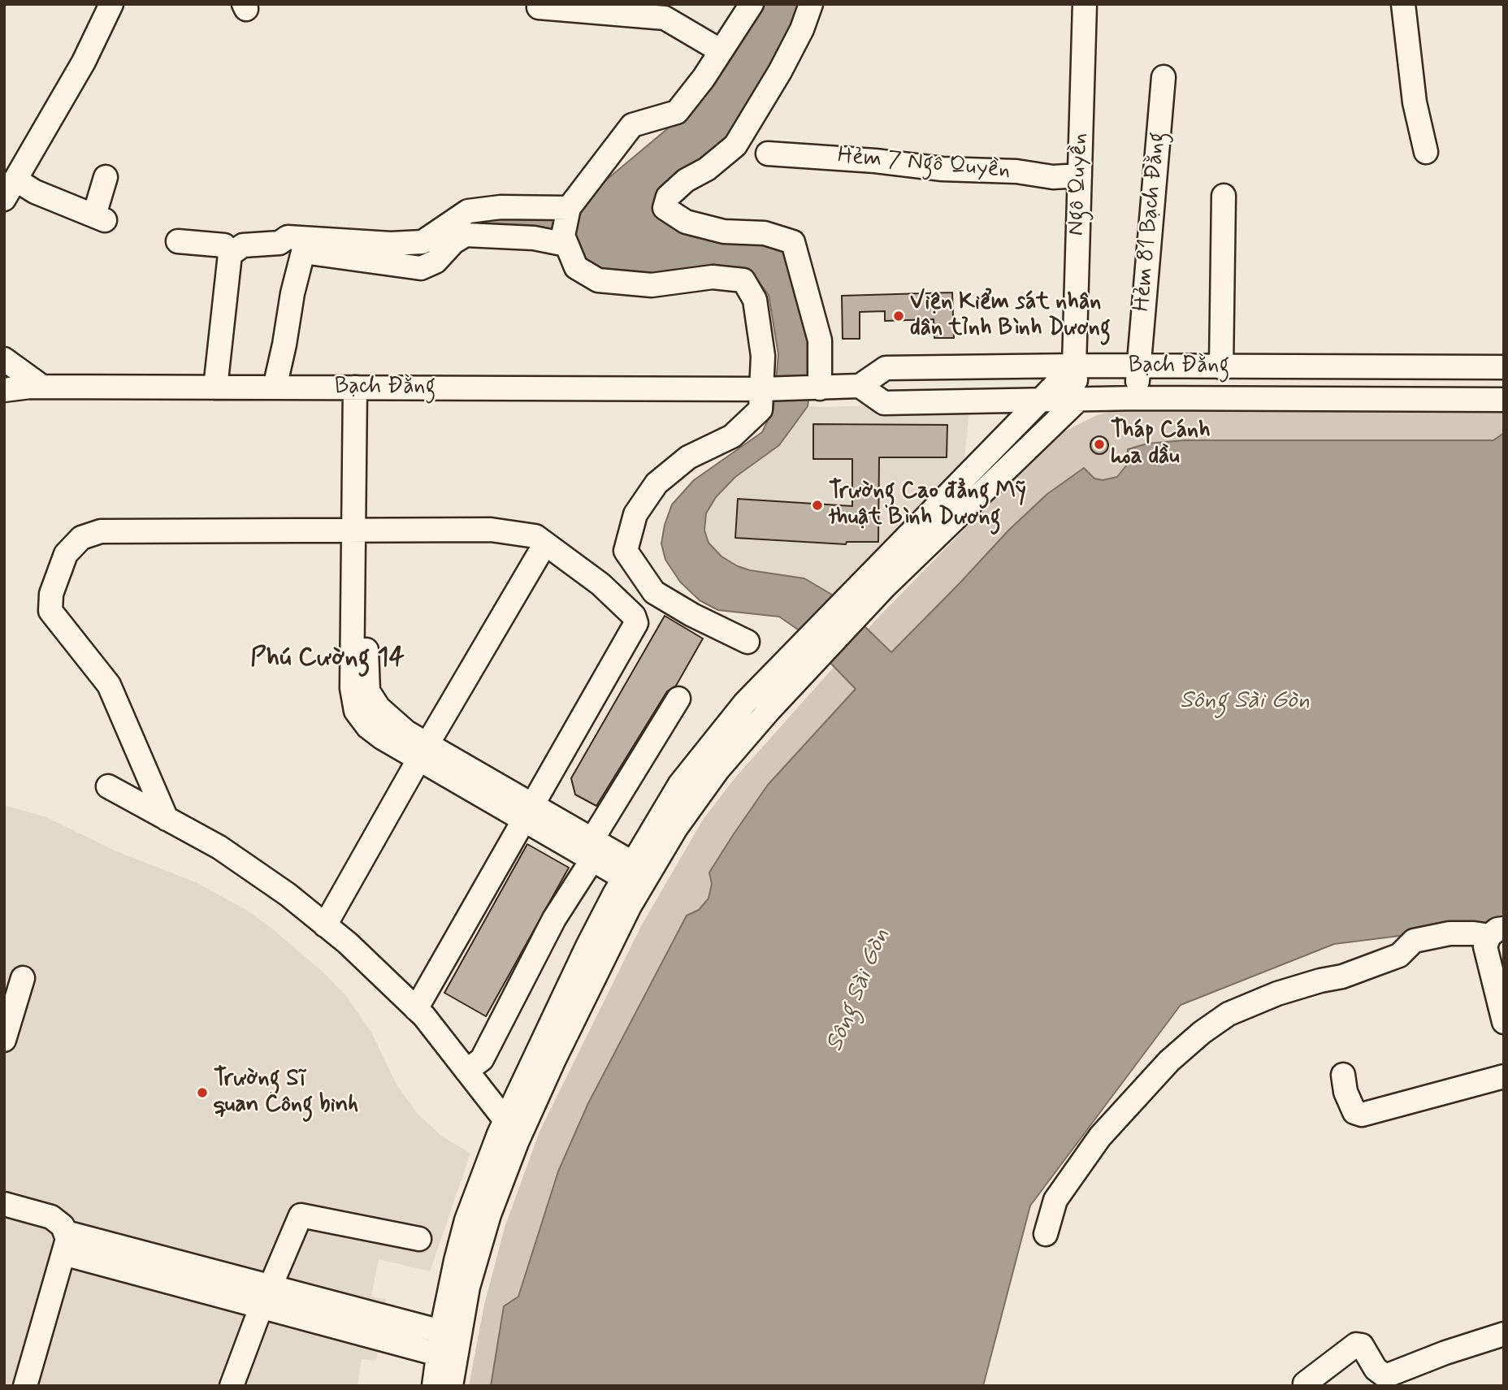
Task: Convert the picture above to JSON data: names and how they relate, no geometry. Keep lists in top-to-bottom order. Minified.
{"streets":{"street":["Hẻm 7 Ngô Quyền","Ngô Quyền","Hẻm 81 Bạch Đằng","Bạch Đằng"]},"crossings":[["Hẻm 7 Ngô Quyền","Ngô Quyền"],["Ngô Quyền","Bạch Đằng"],["Hẻm 81 Bạch Đằng","Bạch Đằng"]],"districts":["Phú Cường 14"],"water":["Sông Sài Gòn"],"places":["Viện Kiểm sát nhân dân tỉnh Bình Dương","Tháp Cánh hoa dầu","Trường Cao đẳng Mỹ thuật Bình Dương","Trường Sĩ quan Công binh"]}
